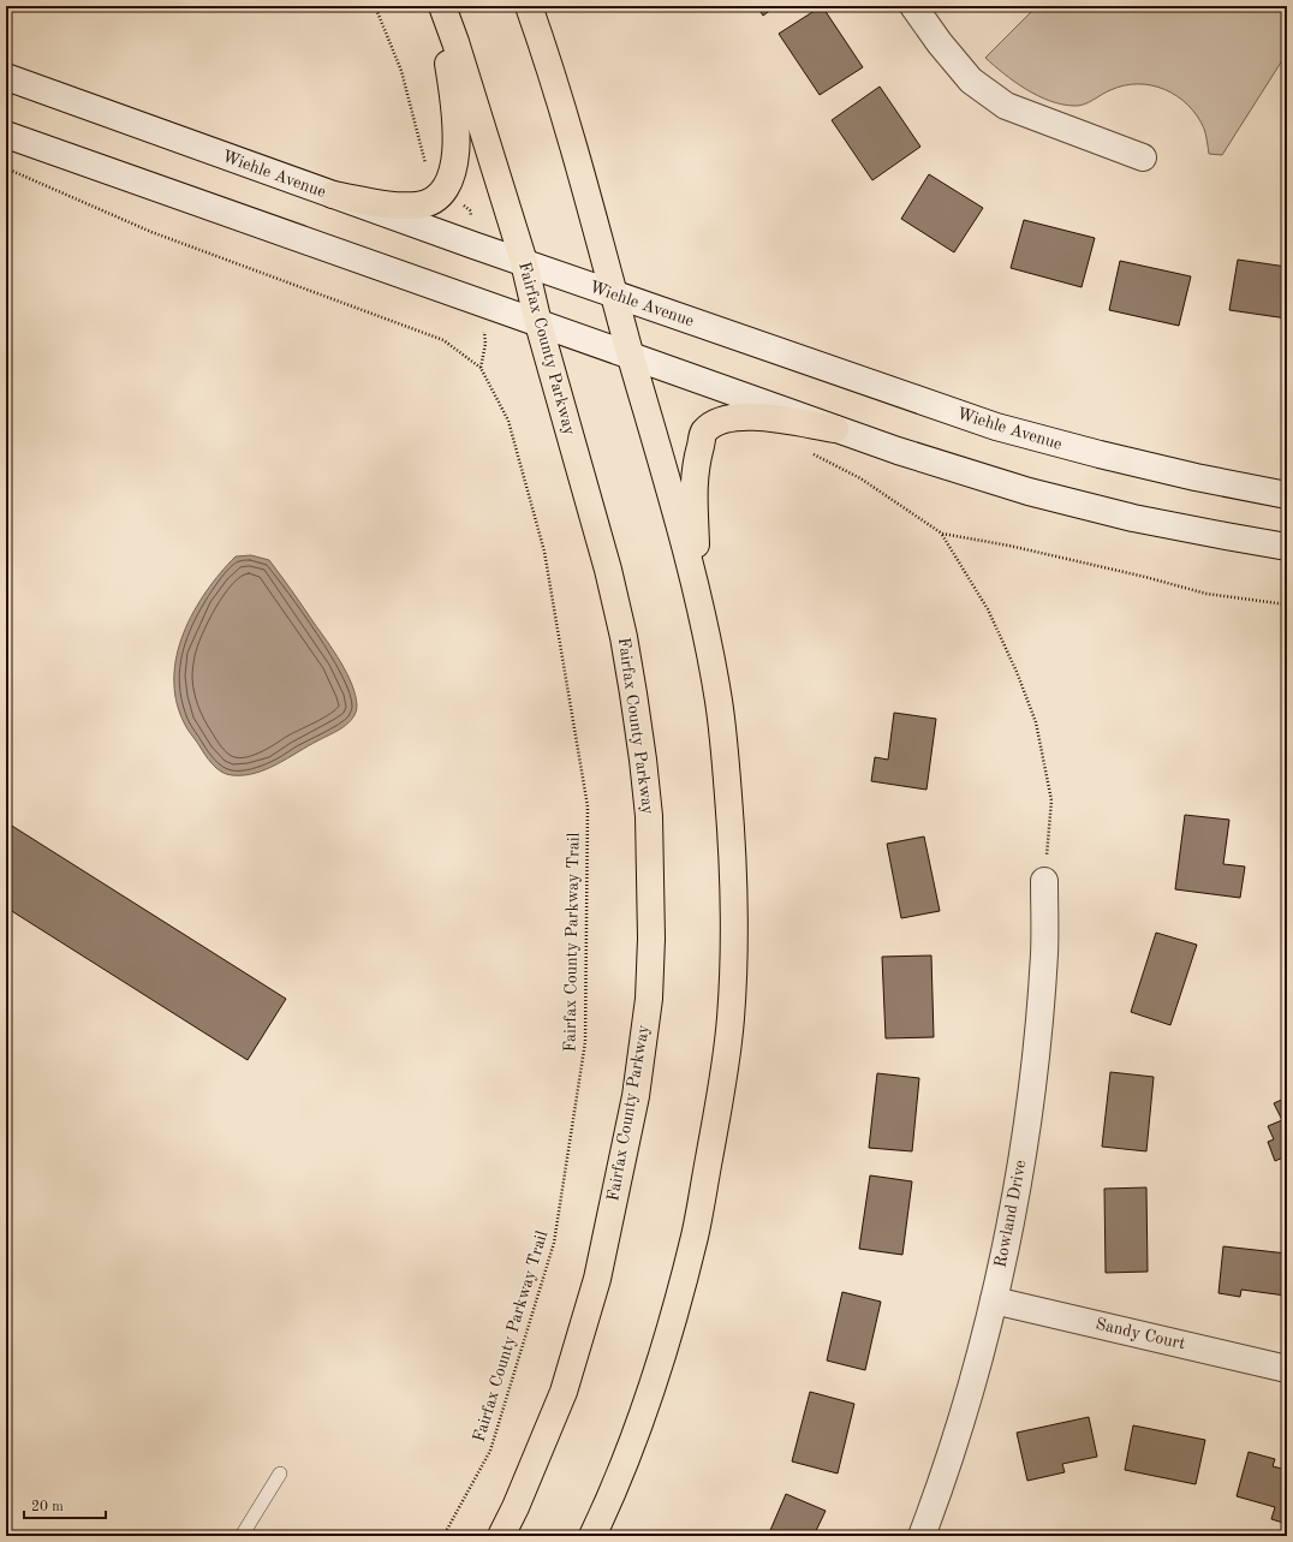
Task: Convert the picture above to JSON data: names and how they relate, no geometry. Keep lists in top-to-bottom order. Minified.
{"streets":{"highway":["Fairfax County Parkway"],"main road":["Wiehle Avenue","Rowland Drive","Sandy Court"],"path":["Fairfax County Parkway Trail"]},"crossings":[["Wiehle Avenue","Fairfax County Parkway"],["Rowland Drive","Sandy Court"]],"scale_bar":"20 m"}
